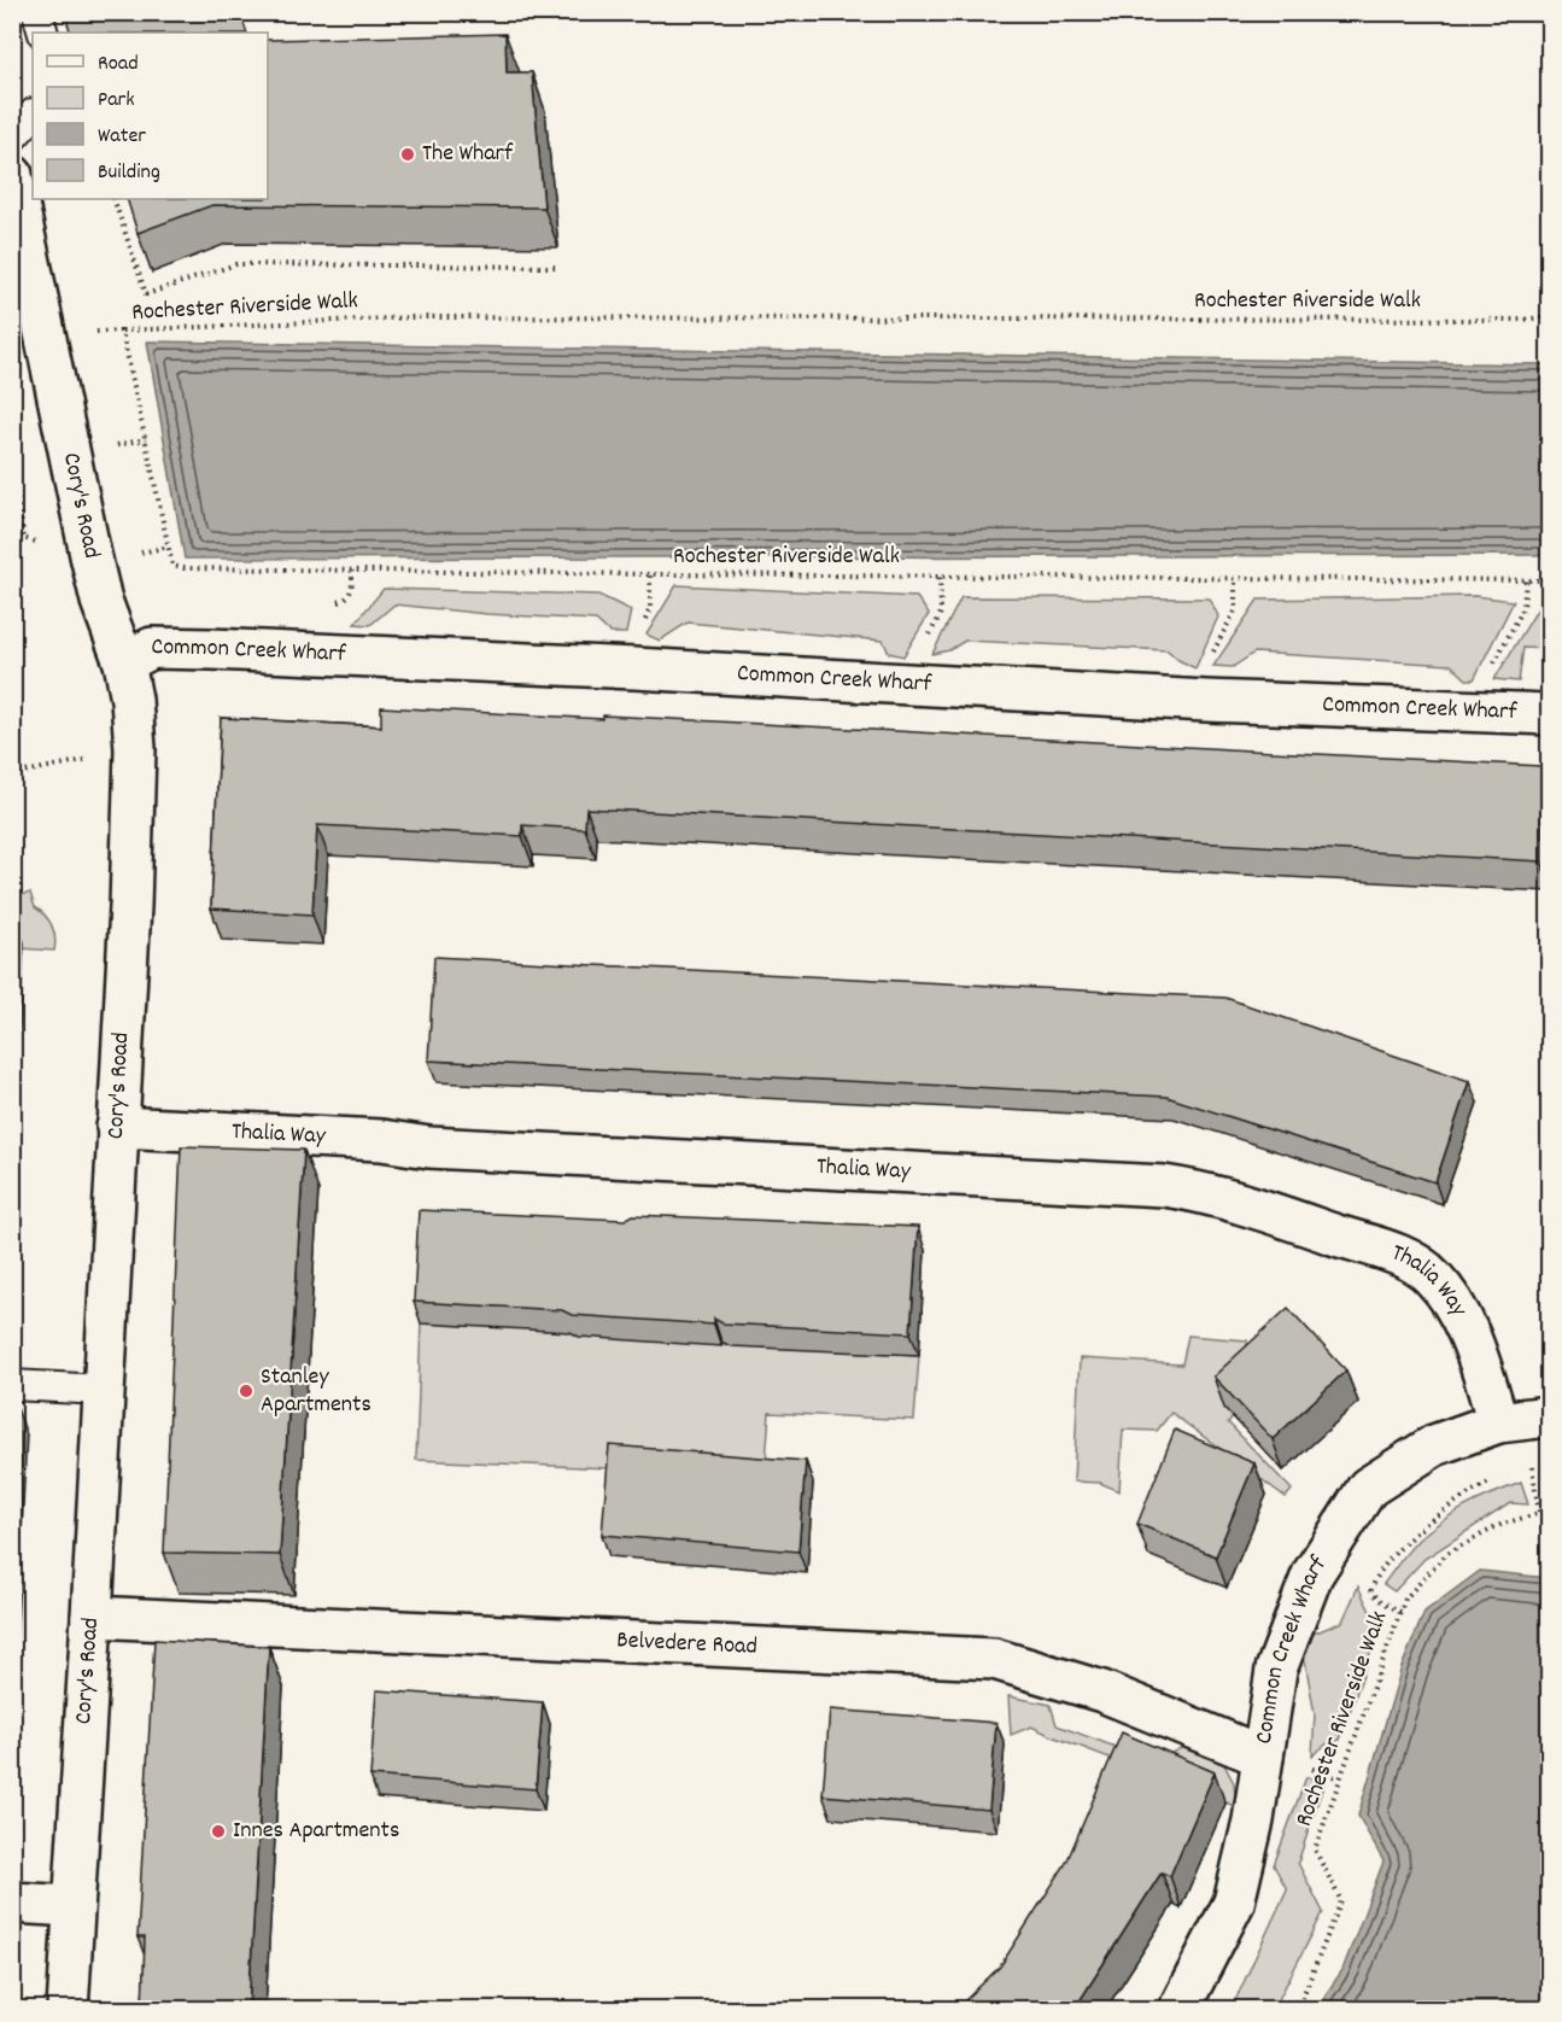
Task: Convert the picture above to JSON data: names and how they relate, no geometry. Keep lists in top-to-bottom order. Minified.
{"streets":{"street":["Cory's Road","Common Creek Wharf","Thalia Way","Belvedere Road"],"path":["Rochester Riverside Walk"]},"crossings":[["Cory's Road","Common Creek Wharf"],["Cory's Road","Thalia Way"],["Cory's Road","Belvedere Road"],["Common Creek Wharf","Thalia Way"],["Common Creek Wharf","Belvedere Road"]],"places":["The Wharf","Stanley Apartments","Innes Apartments"],"legend":["Road","Park","Water","Building"]}
